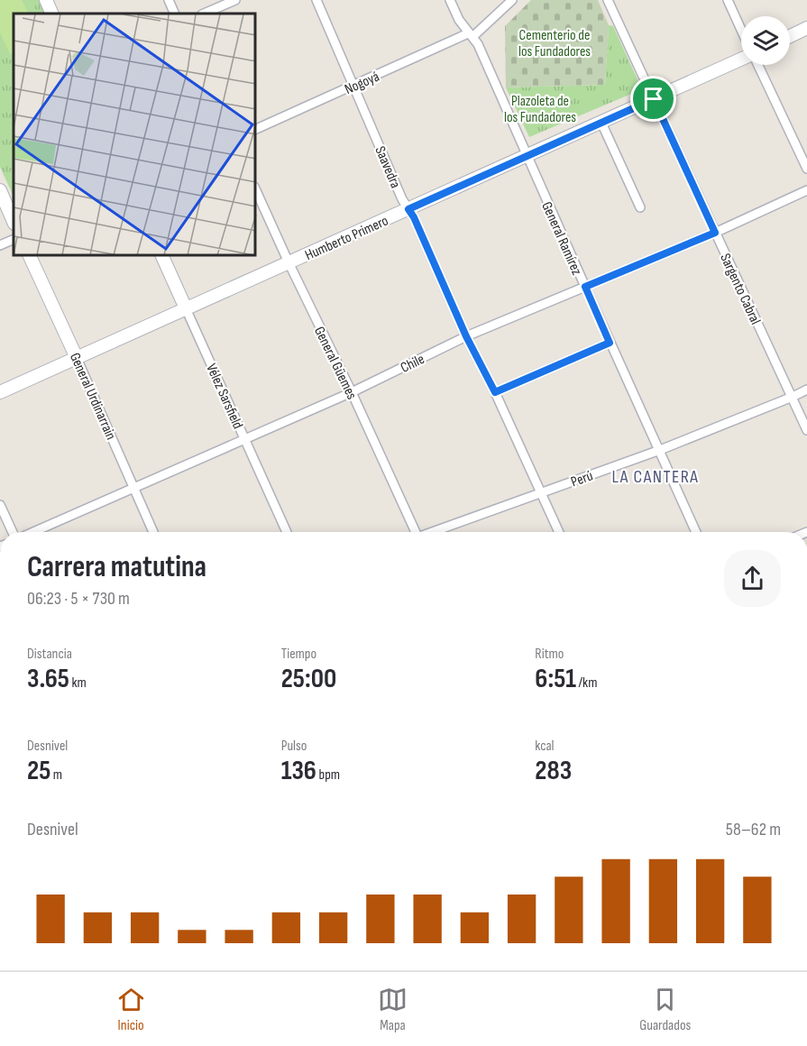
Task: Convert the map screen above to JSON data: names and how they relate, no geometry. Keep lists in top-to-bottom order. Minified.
{"streets":{"street":["Nogoyá","Saavedra","Humberto Primero","General Ramírez","Sargento Cabral","General Güemes","Chile","General Urdinarrain","Vélez Sarsfield","Perú"]},"crossings":[["Nogoyá","Saavedra"],["Nogoyá","General Ramírez"],["Saavedra","Humberto Primero"],["Saavedra","Chile"],["Saavedra","Perú"],["Humberto Primero","General Ramírez"],["Humberto Primero","Sargento Cabral"],["Humberto Primero","General Güemes"],["Humberto Primero","General Urdinarrain"],["Humberto Primero","Vélez Sarsfield"],["General Ramírez","Chile"],["General Ramírez","Perú"],["Sargento Cabral","Chile"],["Sargento Cabral","Perú"],["General Güemes","Chile"],["Chile","General Urdinarrain"],["Chile","Vélez Sarsfield"]],"districts":["LA CANTERA"],"parks":["Cementerio de los Fundadores","Plazoleta de los Fundadores"],"page":{"heading":["Carrera matutina","06:23 · 5 × 730 m"],"stats":[["Distancia","3.65 km"],["Tiempo","25:00"],["Ritmo","6:51 /km"],["Desnivel","25 m"],["Pulso","136 bpm"],["kcal","283"]],"chart":["Desnivel","58–62 m"],"tabs":["Inicio","Mapa","Guardados"]}}
